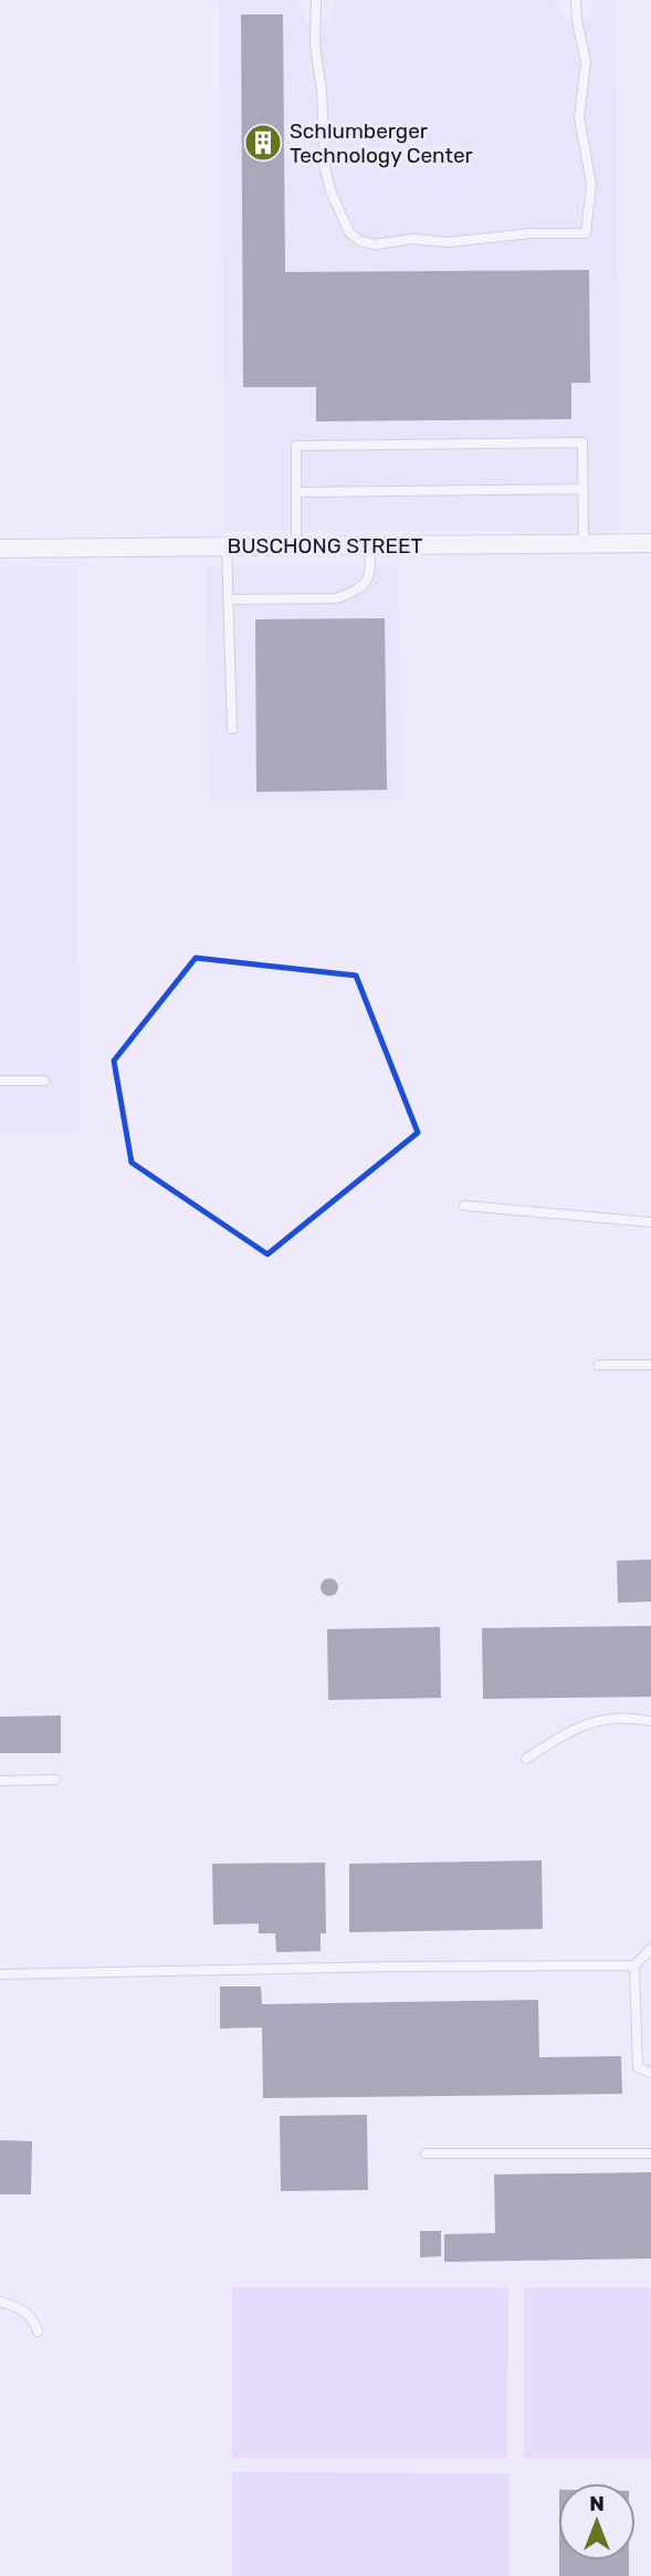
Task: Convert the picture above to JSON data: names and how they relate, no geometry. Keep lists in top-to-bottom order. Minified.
{"streets":{"street":["BUSCHONG STREET"]},"places":{"building":["Schlumberger Technology Center"]},"north":"top"}
